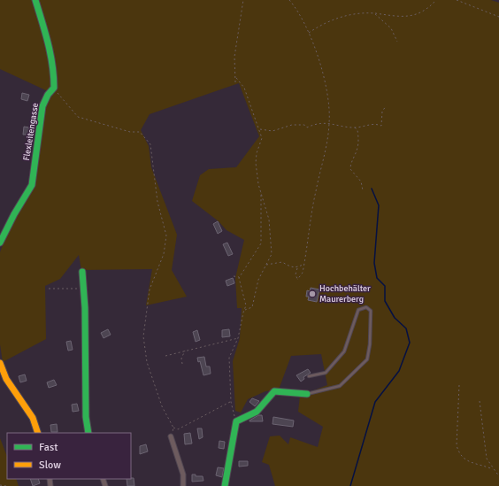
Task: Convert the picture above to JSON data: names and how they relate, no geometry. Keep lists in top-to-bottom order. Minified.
{"streets":{"street":["Flexleitengasse"]},"places":["Hochbehälter Maurerberg"],"legend":["Fast","Slow"]}
